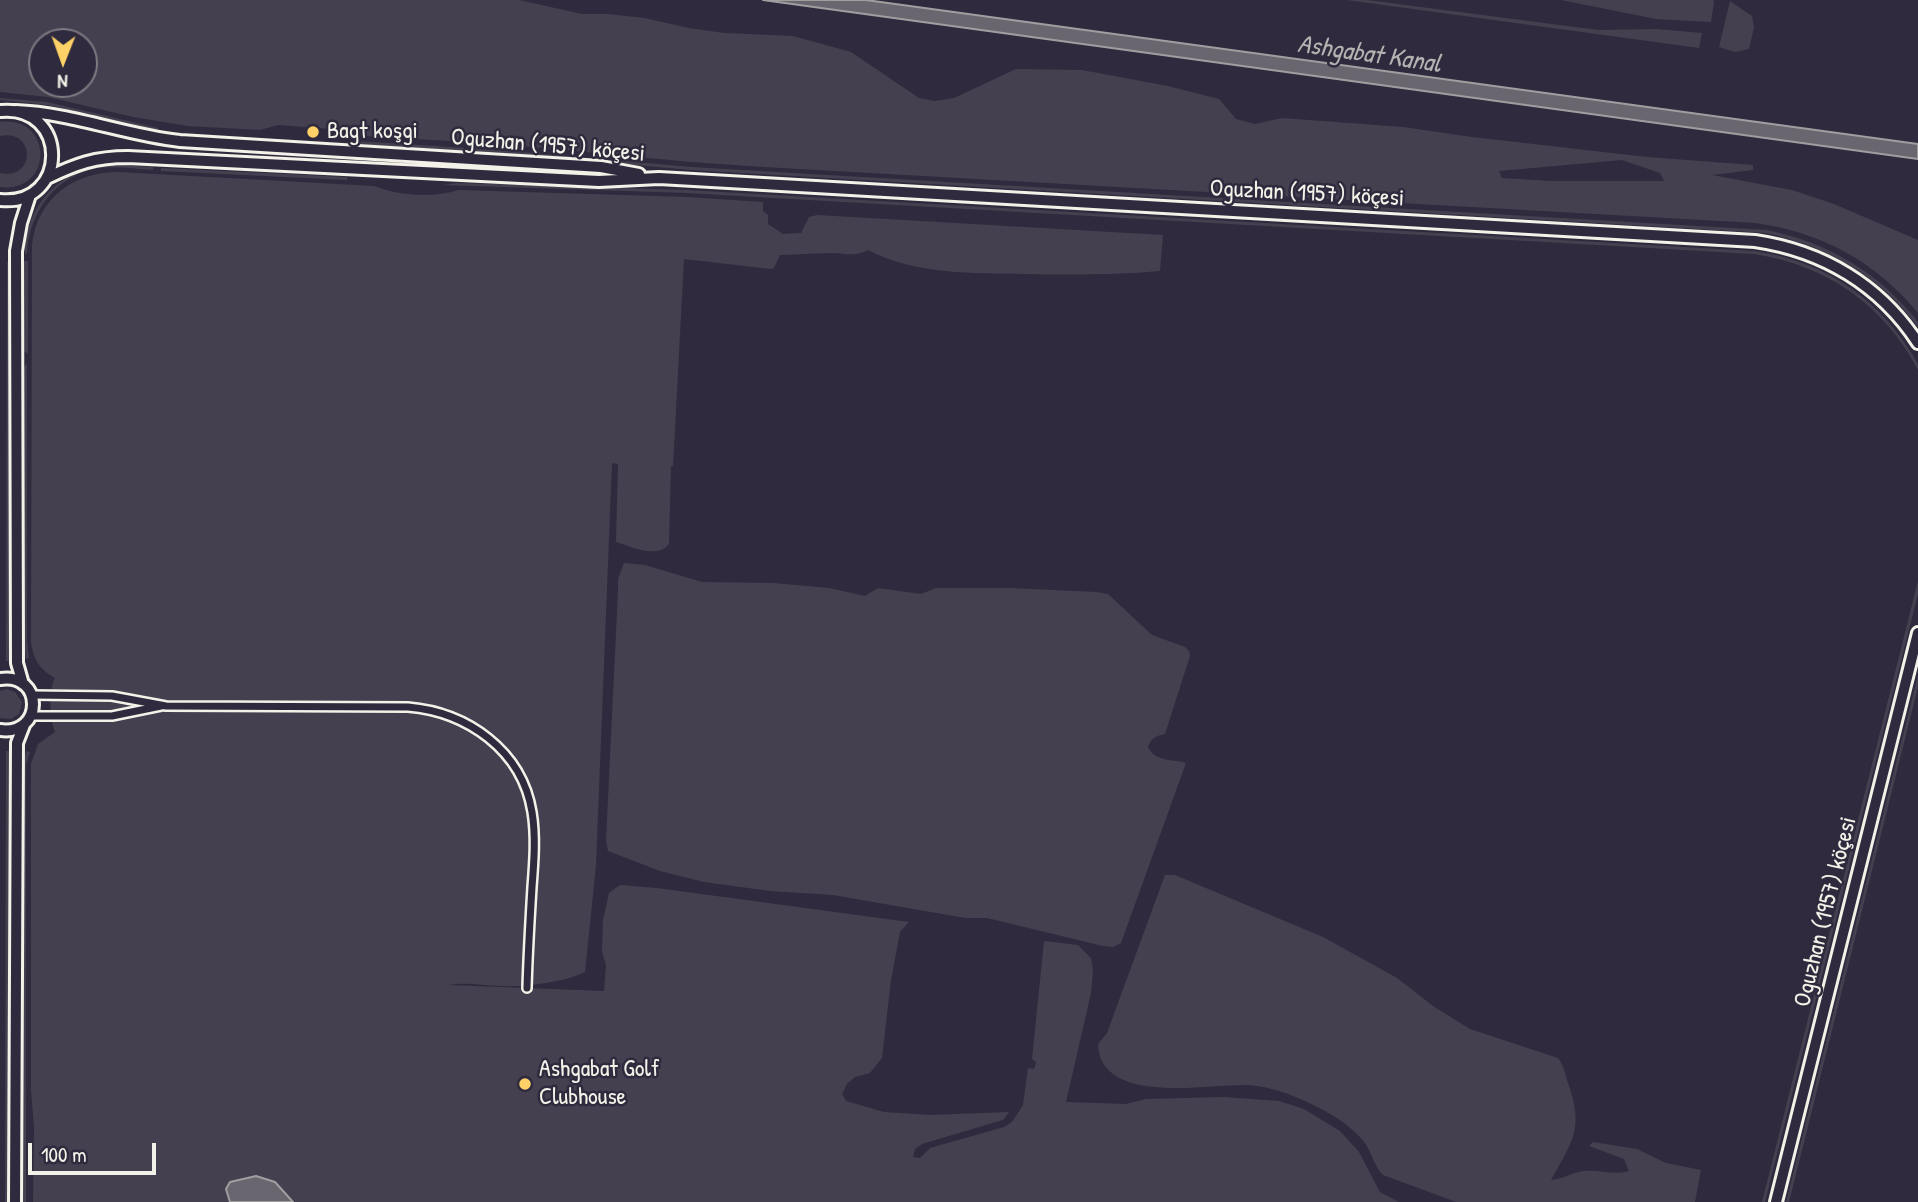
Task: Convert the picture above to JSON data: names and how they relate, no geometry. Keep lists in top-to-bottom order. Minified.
{"streets":{"main road":["Oguzhan (1957) köçesi"]},"water":["Ashgabat Kanal"],"places":["Bagt koşgi","Ashgabat Golf Clubhouse"],"scale_bar":"100 m","north":"bottom"}
